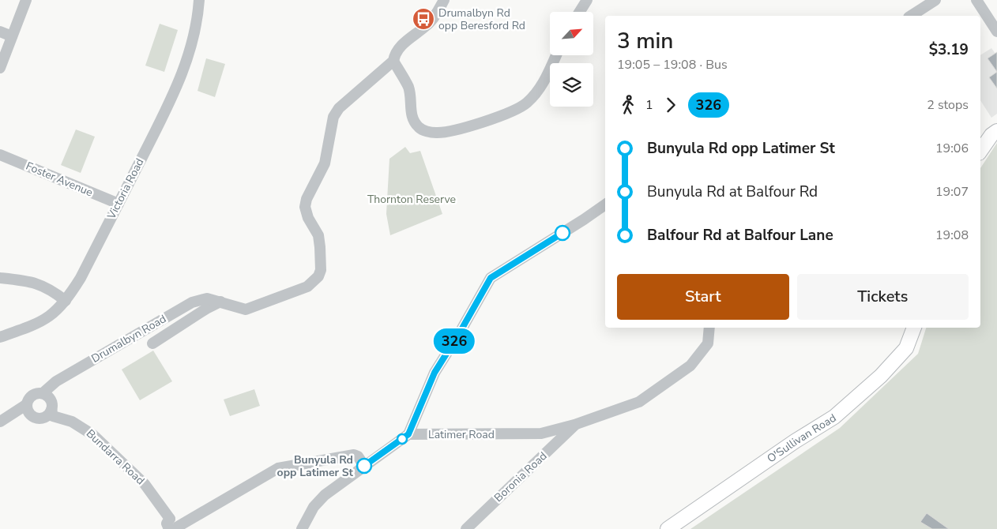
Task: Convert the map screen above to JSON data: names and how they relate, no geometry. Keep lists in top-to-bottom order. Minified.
{"streets":{"main road":["O'Sullivan Road"],"street":["Foster Avenue","Victoria Road","Drumalbyn Road","Latimer Road","Bundarra Road","Boronia Road"]},"crossings":[["Foster Avenue","Victoria Road"],["Drumalbyn Road","Bundarra Road"],["Latimer Road","Boronia Road"]],"parks":["Thornton Reserve"],"places":{"bus stop":["Drumalbyn Rd opp Beresford Rd"],"other":["Bunyula Rd opp Latimer St"]},"lines":["bus line 326"],"north":"top right","page":{"on_map":"326","heading":["3 min","19:05 – 19:08 · Bus","$3.19"],"legs":["1","326","2 stops"],"list":[{"name":"Bunyula Rd opp Latimer St","value":"19:06"},{"name":"Bunyula Rd at Balfour Rd","value":"19:07"},{"name":"Balfour Rd at Balfour Lane","value":"19:08"}],"buttons":["Start","Tickets"]}}
